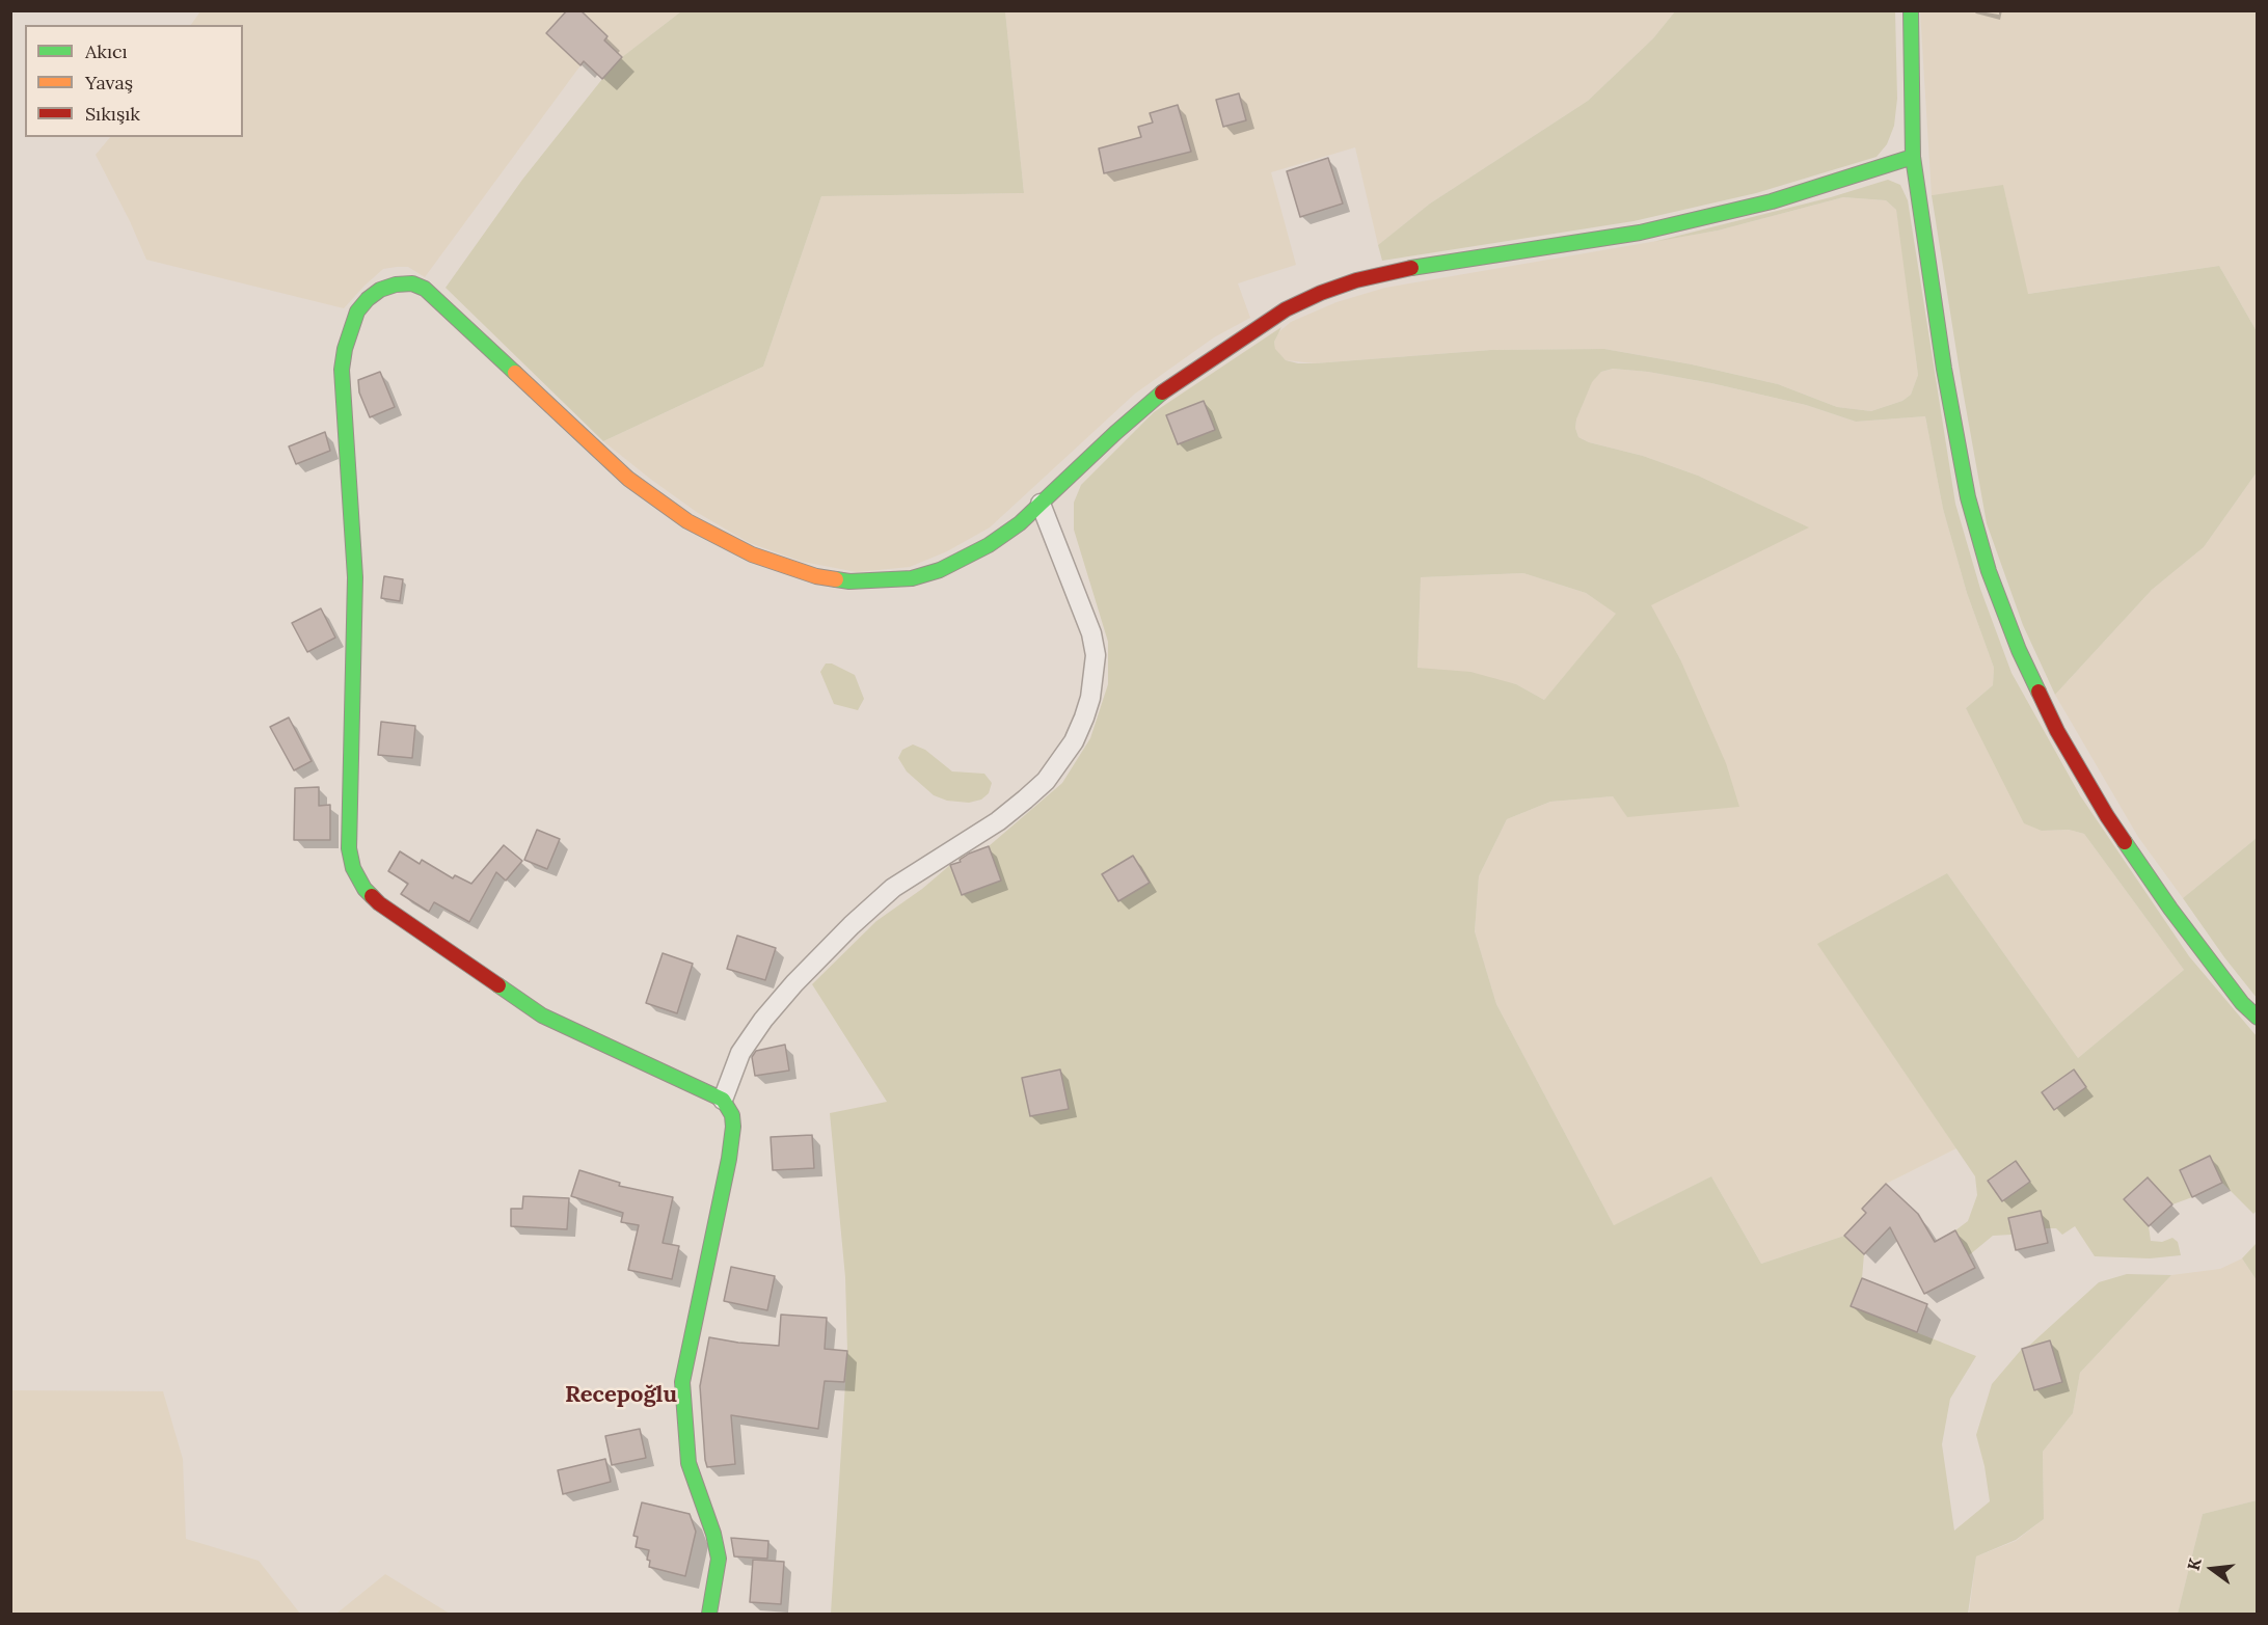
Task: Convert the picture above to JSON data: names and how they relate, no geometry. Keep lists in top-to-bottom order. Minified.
{"districts":["Recepoğlu"],"legend":["Akıcı","Yavaş","Sıkışık"],"north":"left"}
